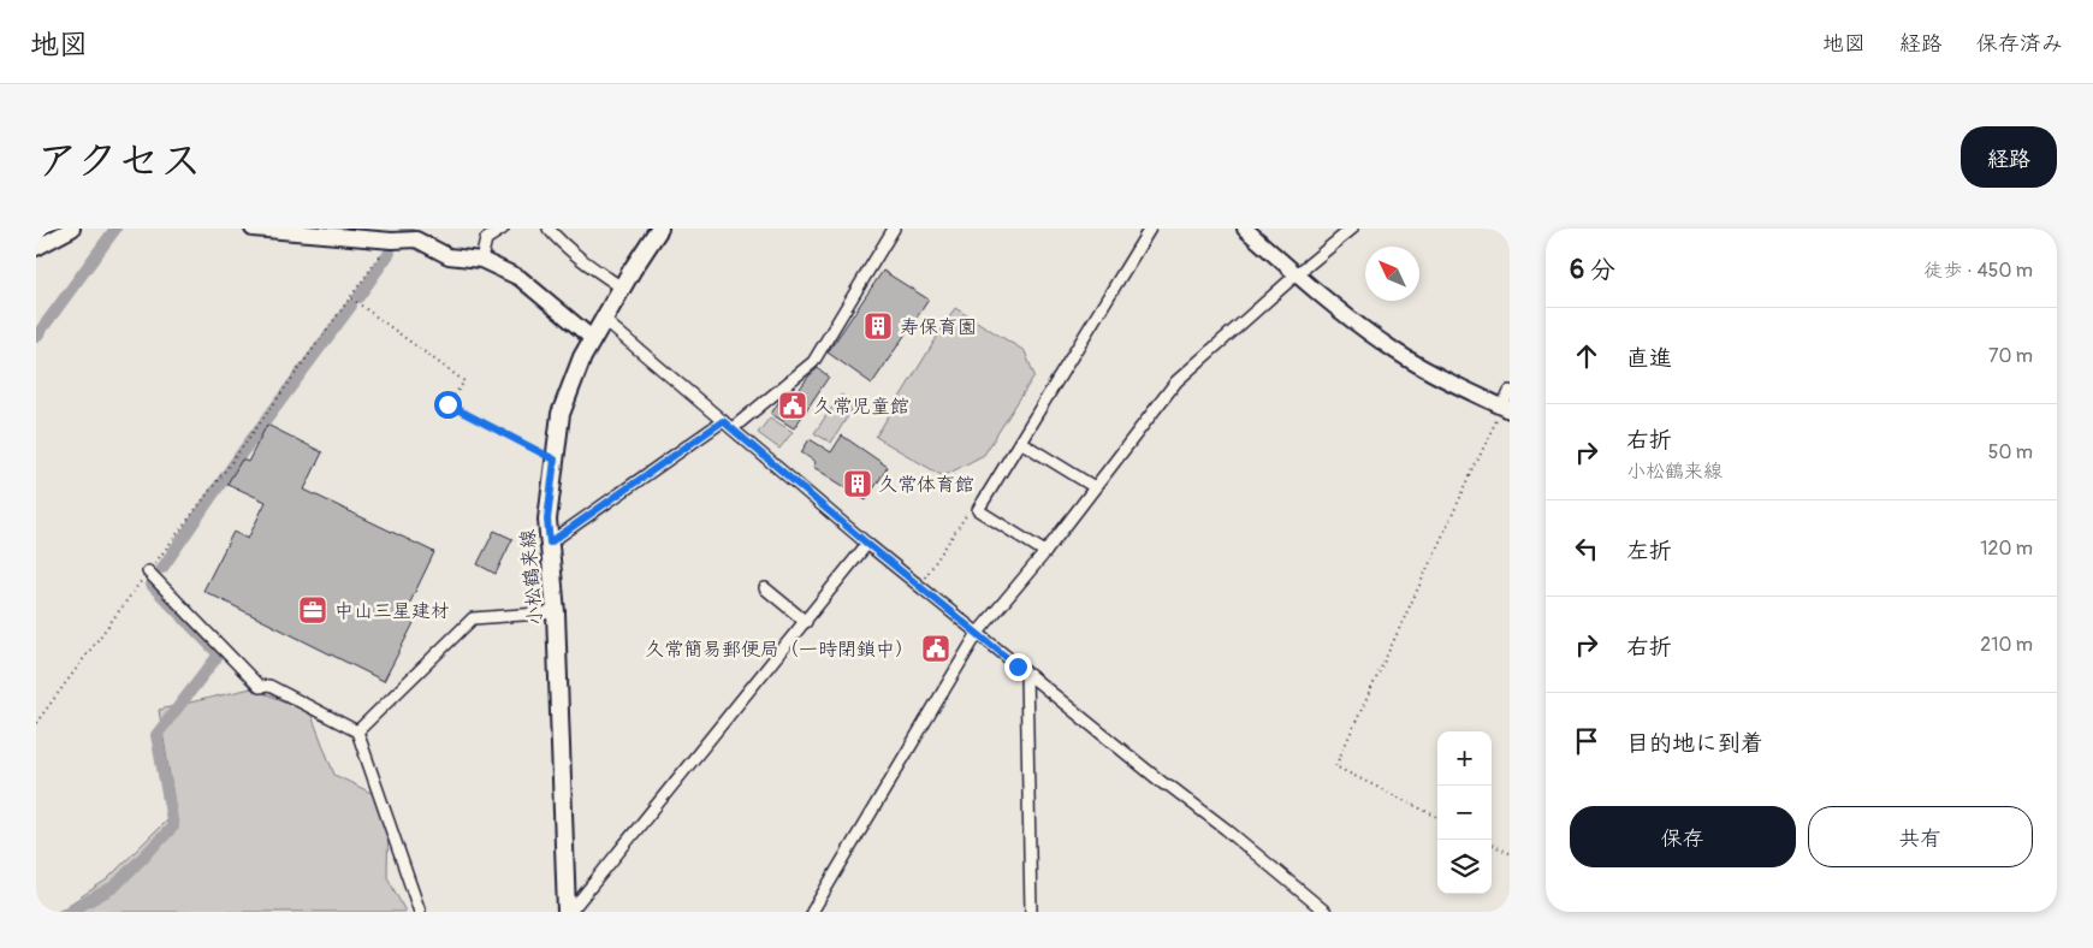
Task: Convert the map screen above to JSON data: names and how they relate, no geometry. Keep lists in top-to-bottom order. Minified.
{"streets":{"main road":["小松鶴来線"]},"places":{"building":["寿保育園","久常体育館"],"public building":["久常児童館","久常簡易郵便局（一時閉鎖中）"],"office":["中山三星建材"]},"north":"top left","page":{"header":"地図","nav":["地図","経路","保存済み"],"title":"アクセス","buttons":["経路",["保存","共有"]],"heading":["6 分","徒歩 · 450 m"],"list":[["直進","70 m"],["右折","小松鶴来線","50 m"],["左折","120 m"],["右折","210 m"],"目的地に到着"],"map_buttons":["+","−"]}}
